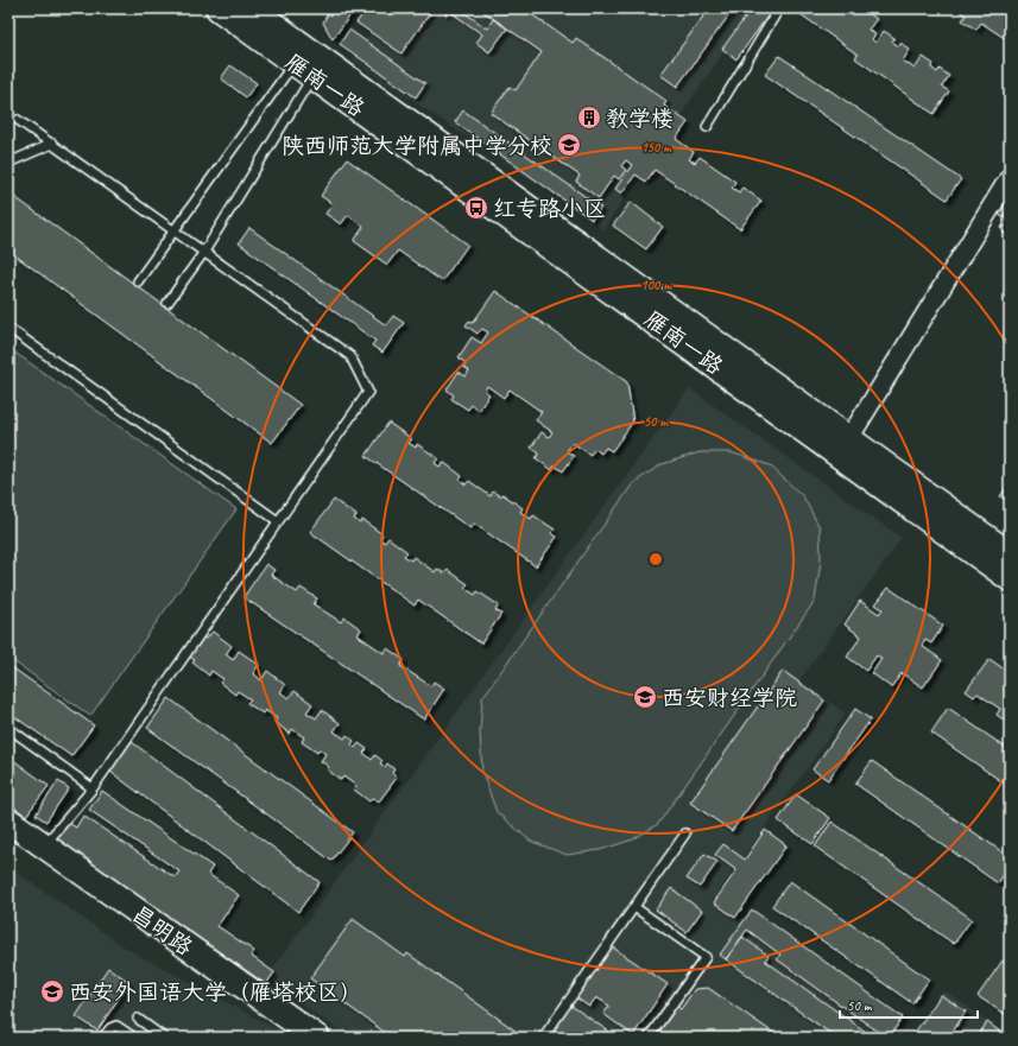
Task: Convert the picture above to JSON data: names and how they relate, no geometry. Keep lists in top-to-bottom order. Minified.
{"streets":{"main road":["雁南一路","昌明路"]},"places":{"building":["教学楼"],"school or university":["陕西师范大学附属中学分校","西安财经学院","西安外国语大学（雁塔校区）"],"bus stop":["红专路小区"]},"scale_bar":"50 m","rings":["150 m","100 m","50 m"]}
